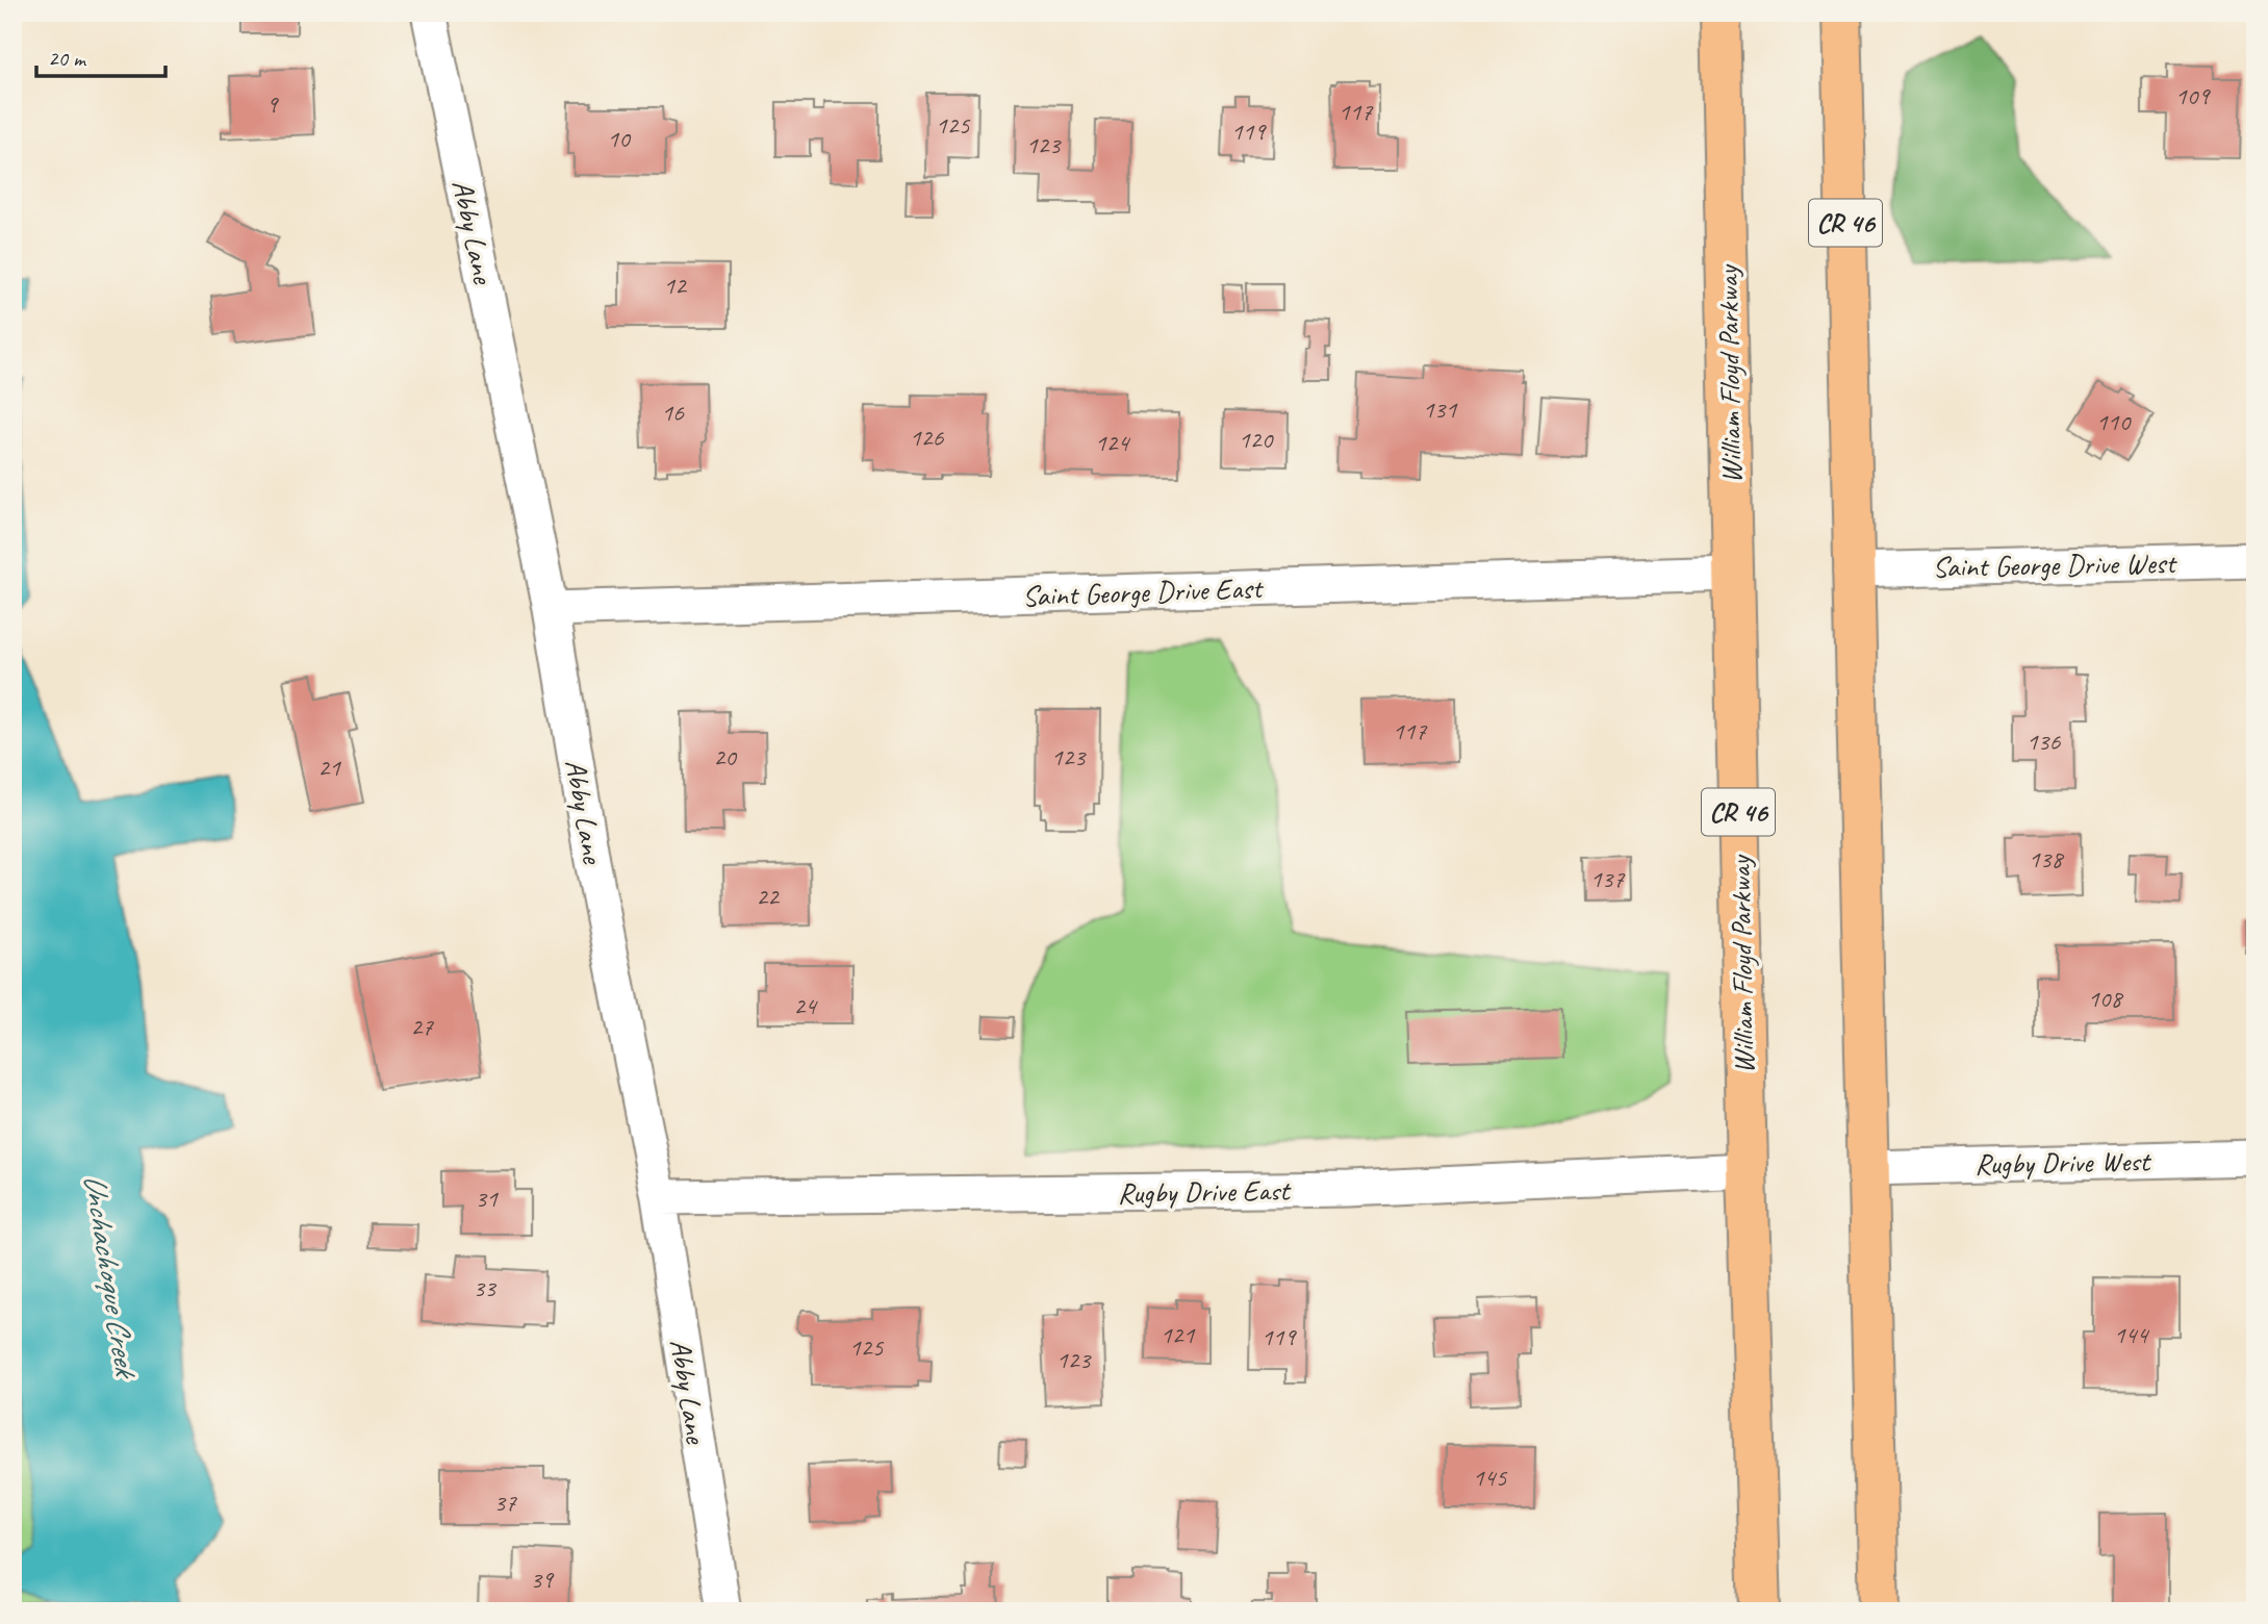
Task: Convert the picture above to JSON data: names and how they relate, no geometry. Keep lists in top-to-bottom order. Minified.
{"streets":{"highway":["CR 46","William Floyd Parkway"],"street":["Abby Lane","Saint George Drive West","Saint George Drive East","Rugby Drive West","Rugby Drive East"]},"crossings":[["CR 46","Saint George Drive West"],["CR 46","Rugby Drive West"],["Abby Lane","Saint George Drive East"],["Abby Lane","Rugby Drive East"],["William Floyd Parkway","Saint George Drive East"],["William Floyd Parkway","Rugby Drive East"]],"water":["Unchachoque Creek"],"house_numbers":["109","9","117","125","119","10","123","12","131","16","110","126","120","124","117","136","20","123","21","138","137","22","108","24","27","31","33","121","144","119","125","123","145","37","39"],"scale_bar":"20 m"}
